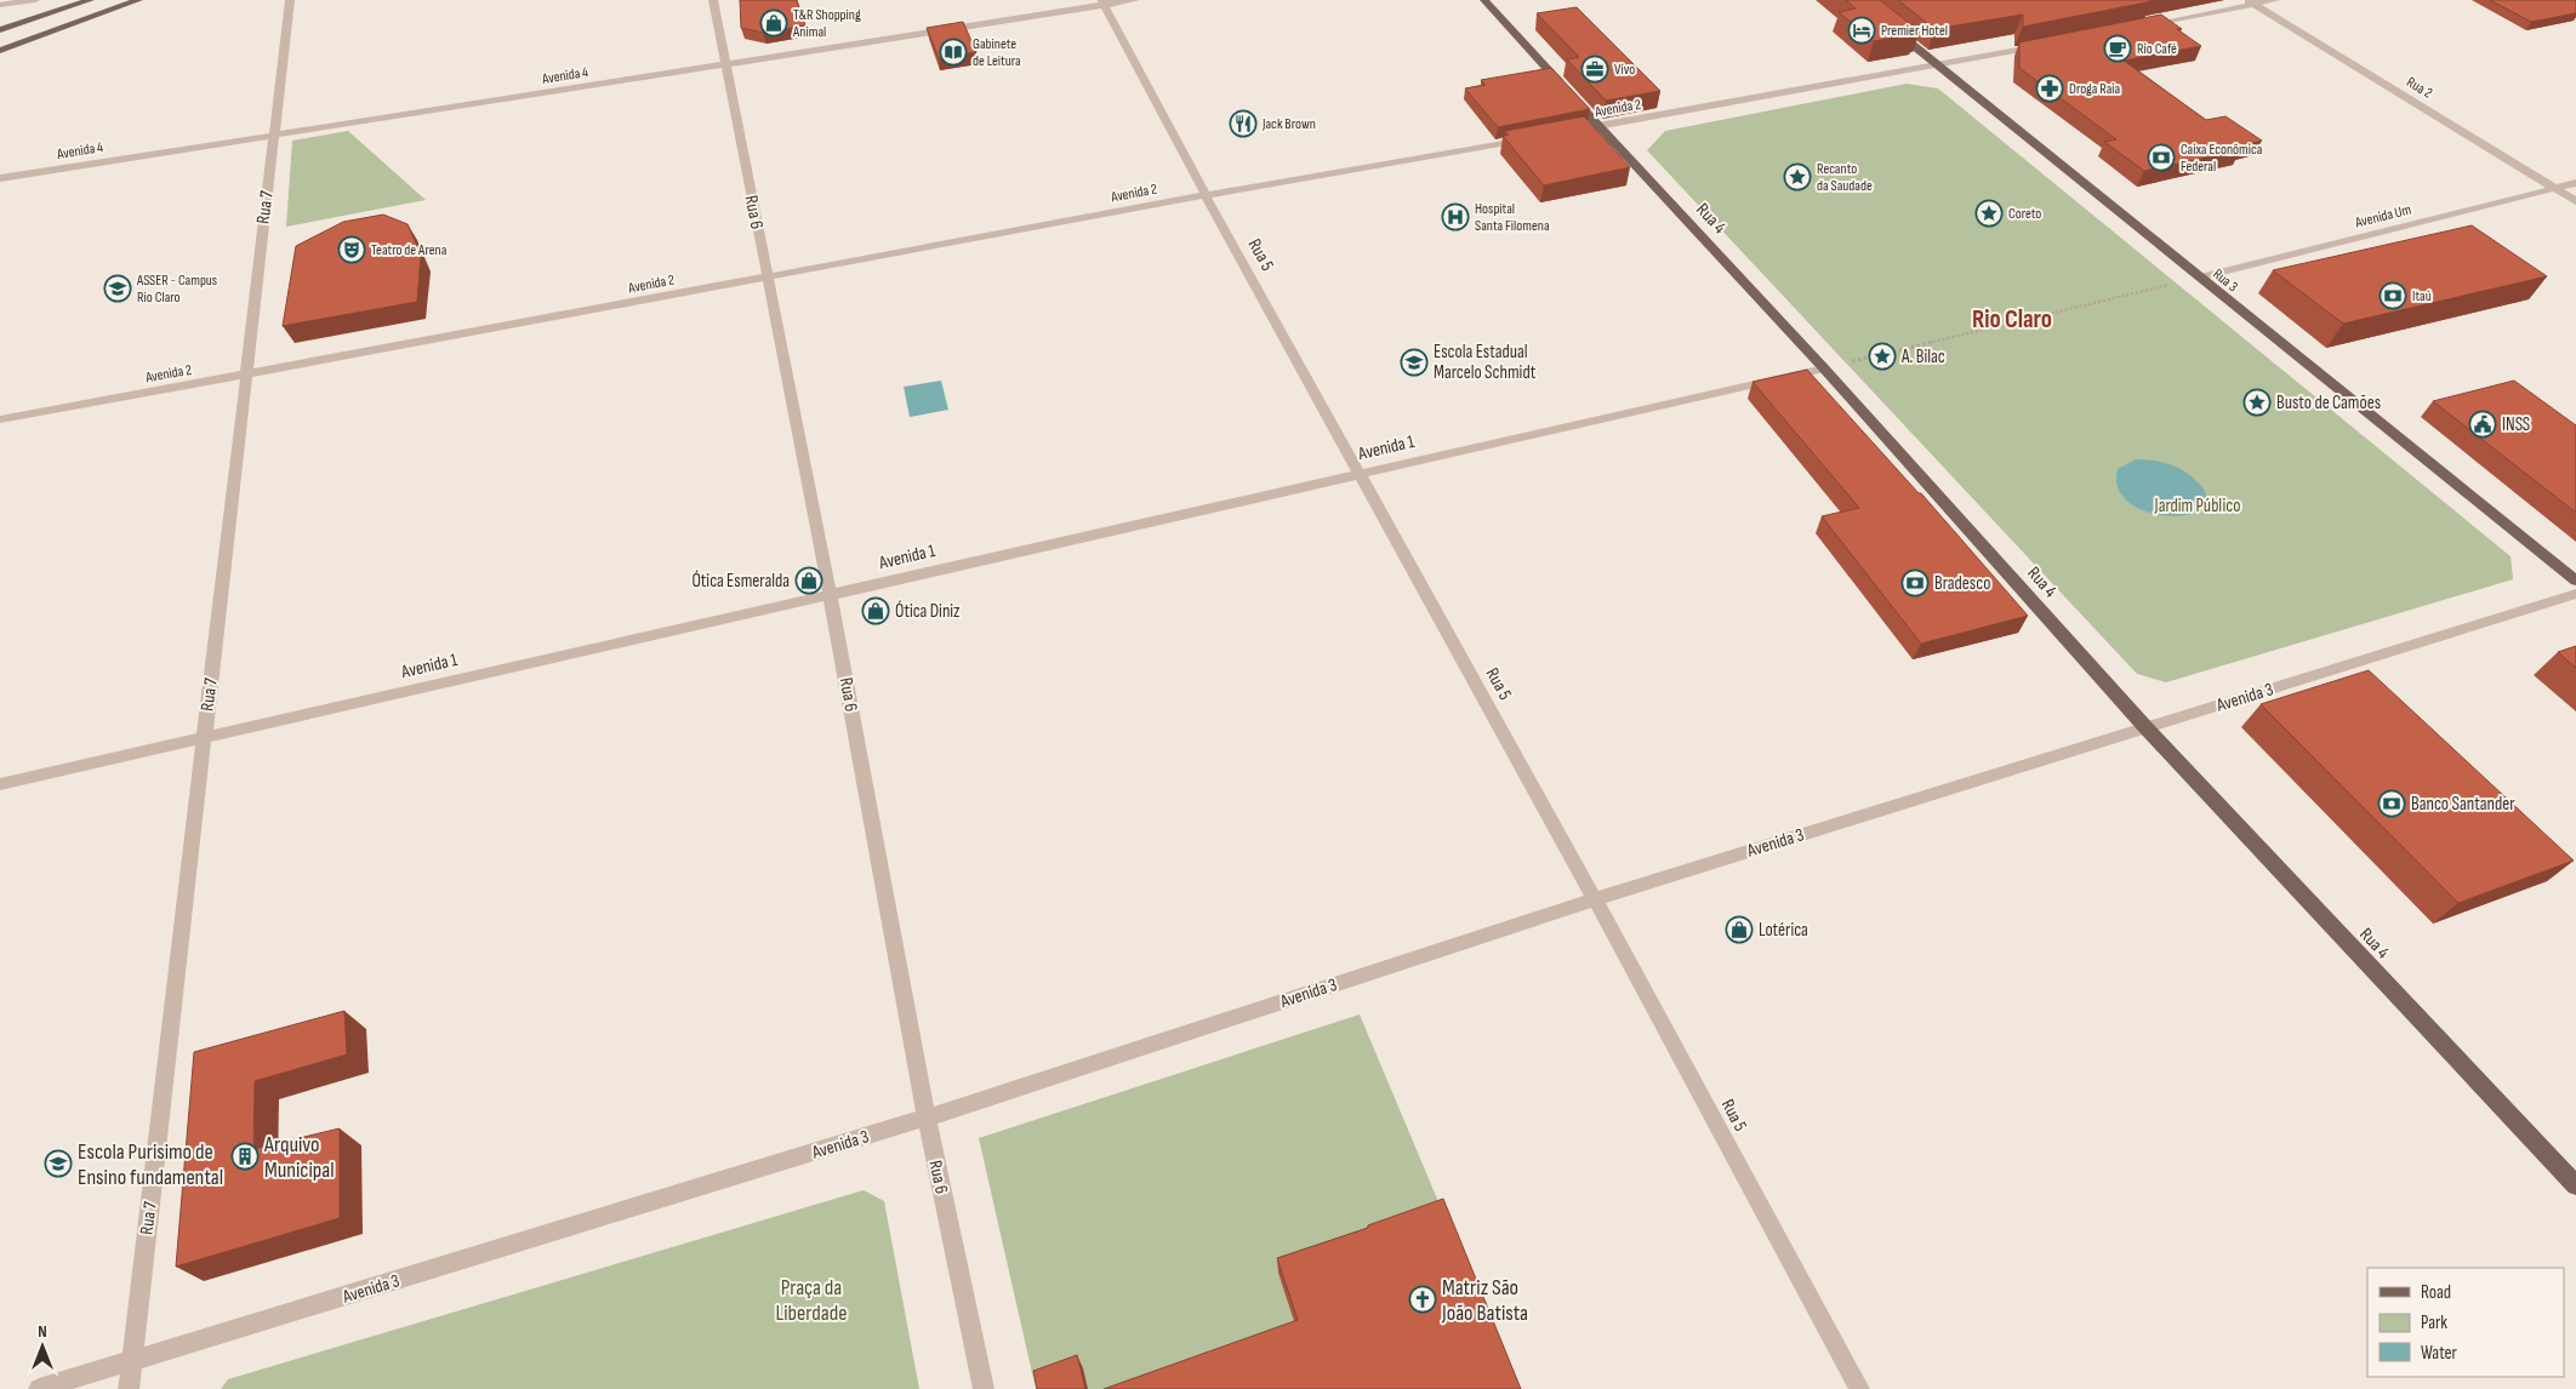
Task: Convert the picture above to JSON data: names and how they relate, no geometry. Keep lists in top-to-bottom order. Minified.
{"streets":{"main road":["Rua 4","Rua 3"],"street":["Avenida 4","Rua 2","Avenida 2","Rua 7","Rua 6","Avenida Um","Rua 5","Avenida 1","Avenida 3"]},"crossings":[["Avenida 4","Rua 7"],["Avenida 4","Rua 6"],["Avenida 4","Rua 5"],["Rua 2","Avenida Um"],["Avenida 2","Rua 7"],["Avenida 2","Rua 6"],["Avenida 2","Rua 4"],["Avenida 2","Rua 5"],["Avenida 2","Rua 3"],["Rua 7","Avenida 1"],["Rua 7","Avenida 3"],["Rua 6","Avenida 1"],["Rua 6","Avenida 3"],["Avenida Um","Rua 3"],["Rua 4","Avenida 1"],["Rua 4","Avenida 3"],["Rua 5","Avenida 1"],["Rua 5","Avenida 3"]],"districts":["Rio Claro"],"parks":["Jardim Público","Praça da Liberdade"],"places":{"shop":["T&R Shopping Animal","Ótica Esmeralda","Ótica Diniz","Lotérica"],"hotel":["Premier Hotel"],"cafe":["Rio Café"],"library":["Gabinete de Leitura"],"office":["Vivo"],"pharmacy":["Droga Raia"],"restaurant":["Jack Brown"],"bank":["Caixa Econômica Federal","Itaú","Bradesco","Banco Santander"],"place":["Recanto da Saudade","Coreto","A. Bilac","Busto de Camões"],"hospital":["Hospital Santa Filomena"],"theatre":["Teatro de Arena"],"school or university":["ASSER - Campus Rio Claro","Escola Estadual Marcelo Schmidt","Escola Purisimo de Ensino fundamental"],"public building":["INSS"],"building":["Arquivo Municipal"],"church":["Matriz São João Batista"]},"legend":["Road","Park","Water"],"north":"top"}
